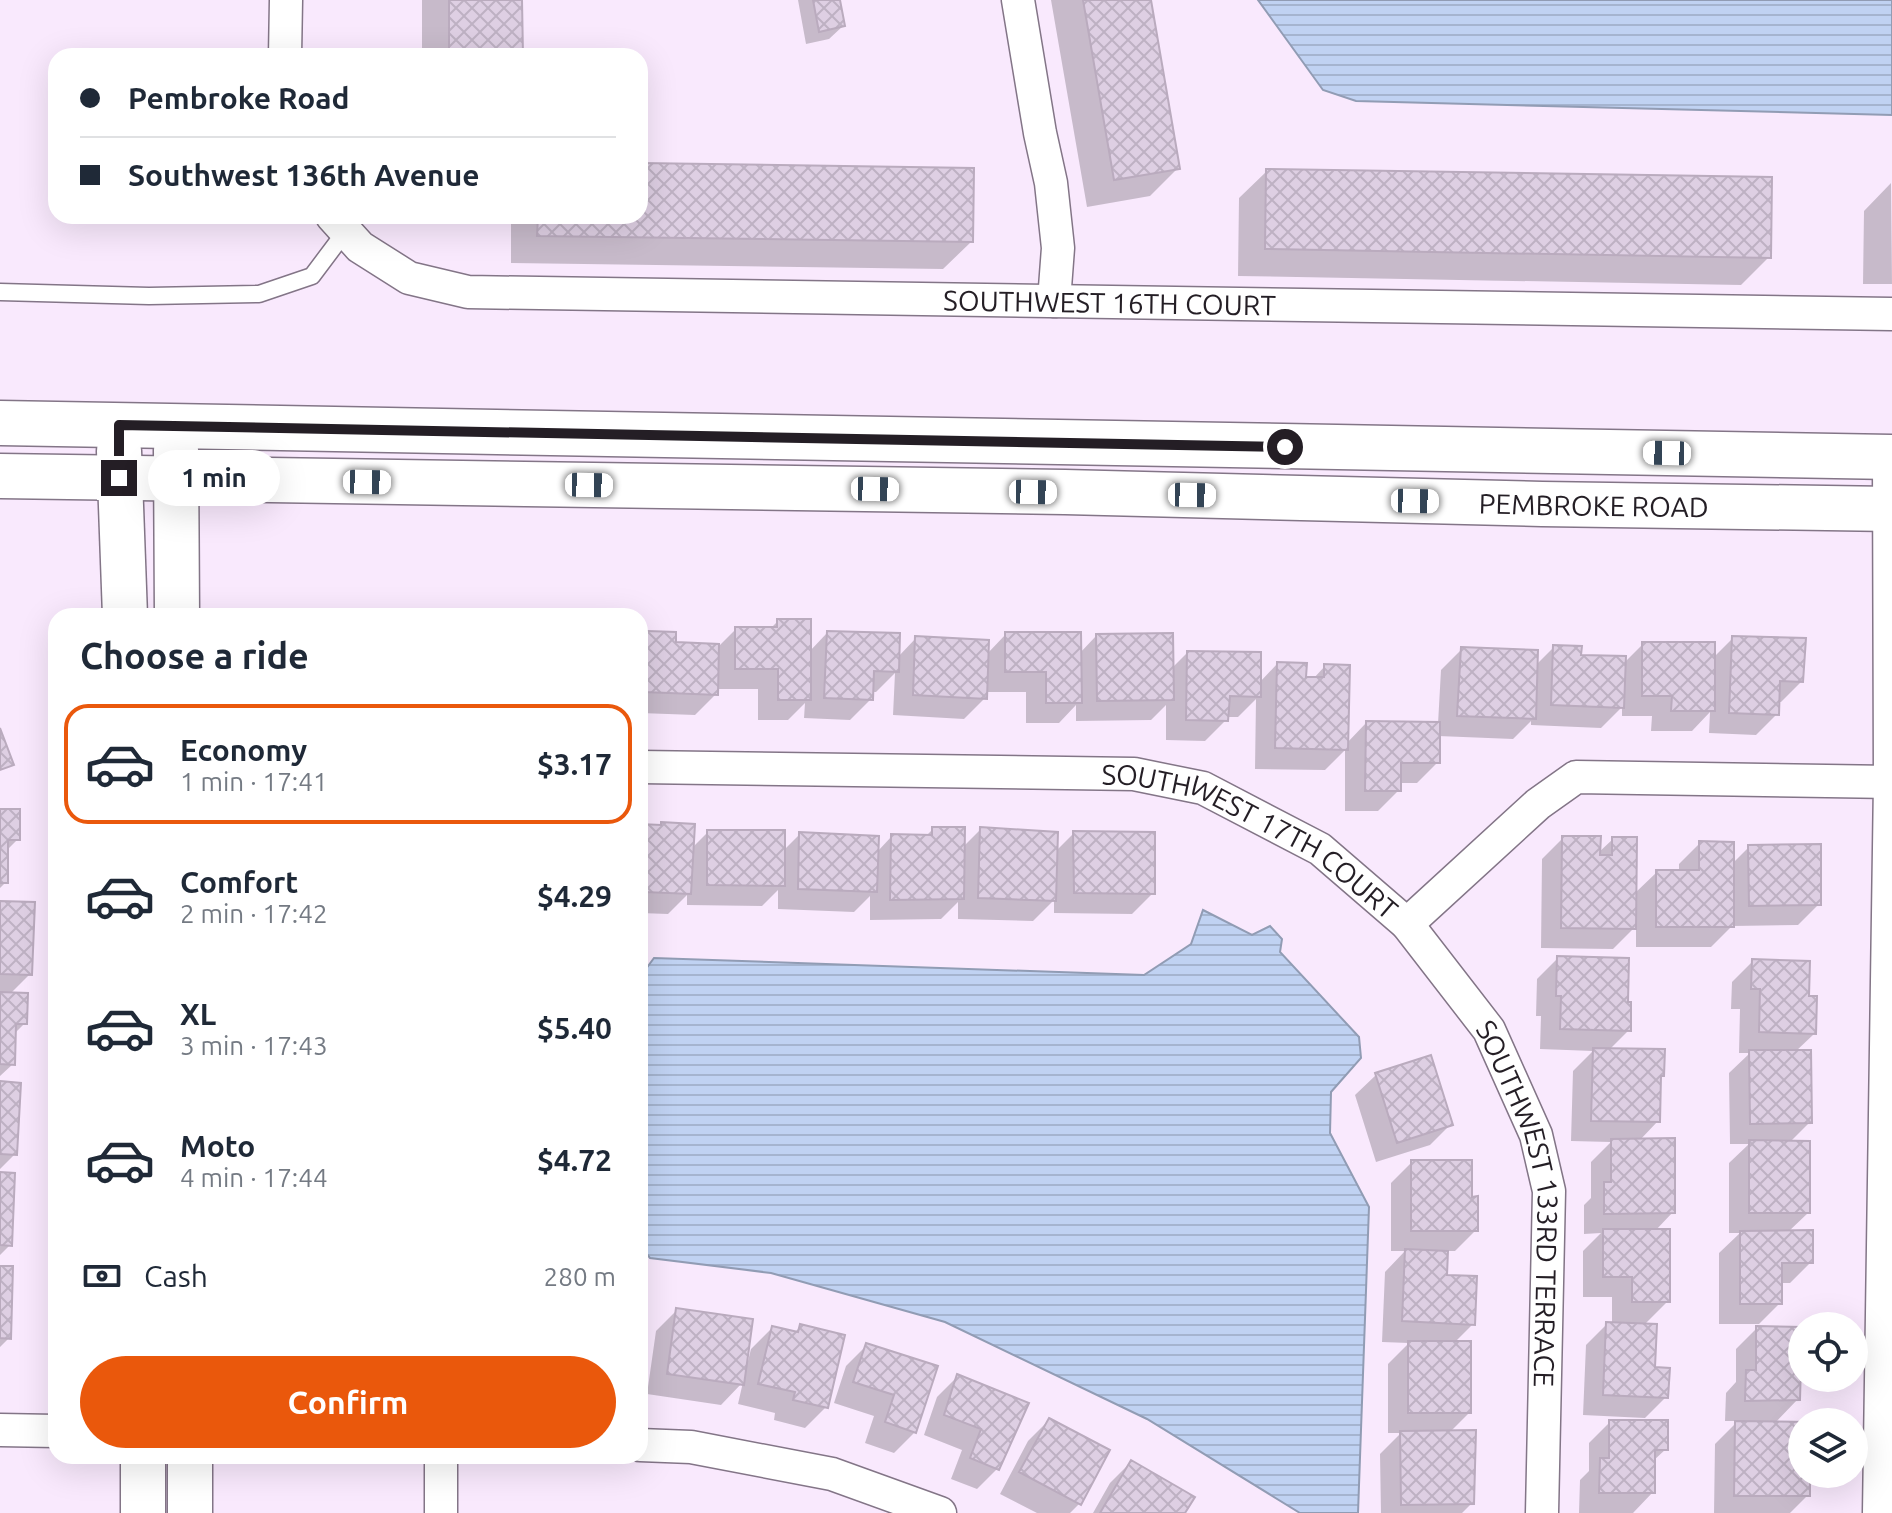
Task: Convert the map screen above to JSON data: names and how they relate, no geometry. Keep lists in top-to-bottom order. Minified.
{"streets":{"main road":["PEMBROKE ROAD"],"street":["SOUTHWEST 16TH COURT","SOUTHWEST 17TH COURT","SOUTHWEST 133RD TERRACE"]},"crossings":[["SOUTHWEST 17TH COURT","SOUTHWEST 133RD TERRACE"]],"page":{"banner":["Pembroke Road","Southwest 136th Avenue"],"bubble":"1 min","heading":"Choose a ride","list":[{"name":"Economy","note":"1 min · 17:41","value":"$3.17"},{"name":"Comfort","note":"2 min · 17:42","value":"$4.29"},{"name":"XL","note":"3 min · 17:43","value":"$5.40"},{"name":"Moto","note":"4 min · 17:44","value":"$4.72"}],"pay":["Cash","280 m"],"buttons":"Confirm"}}
